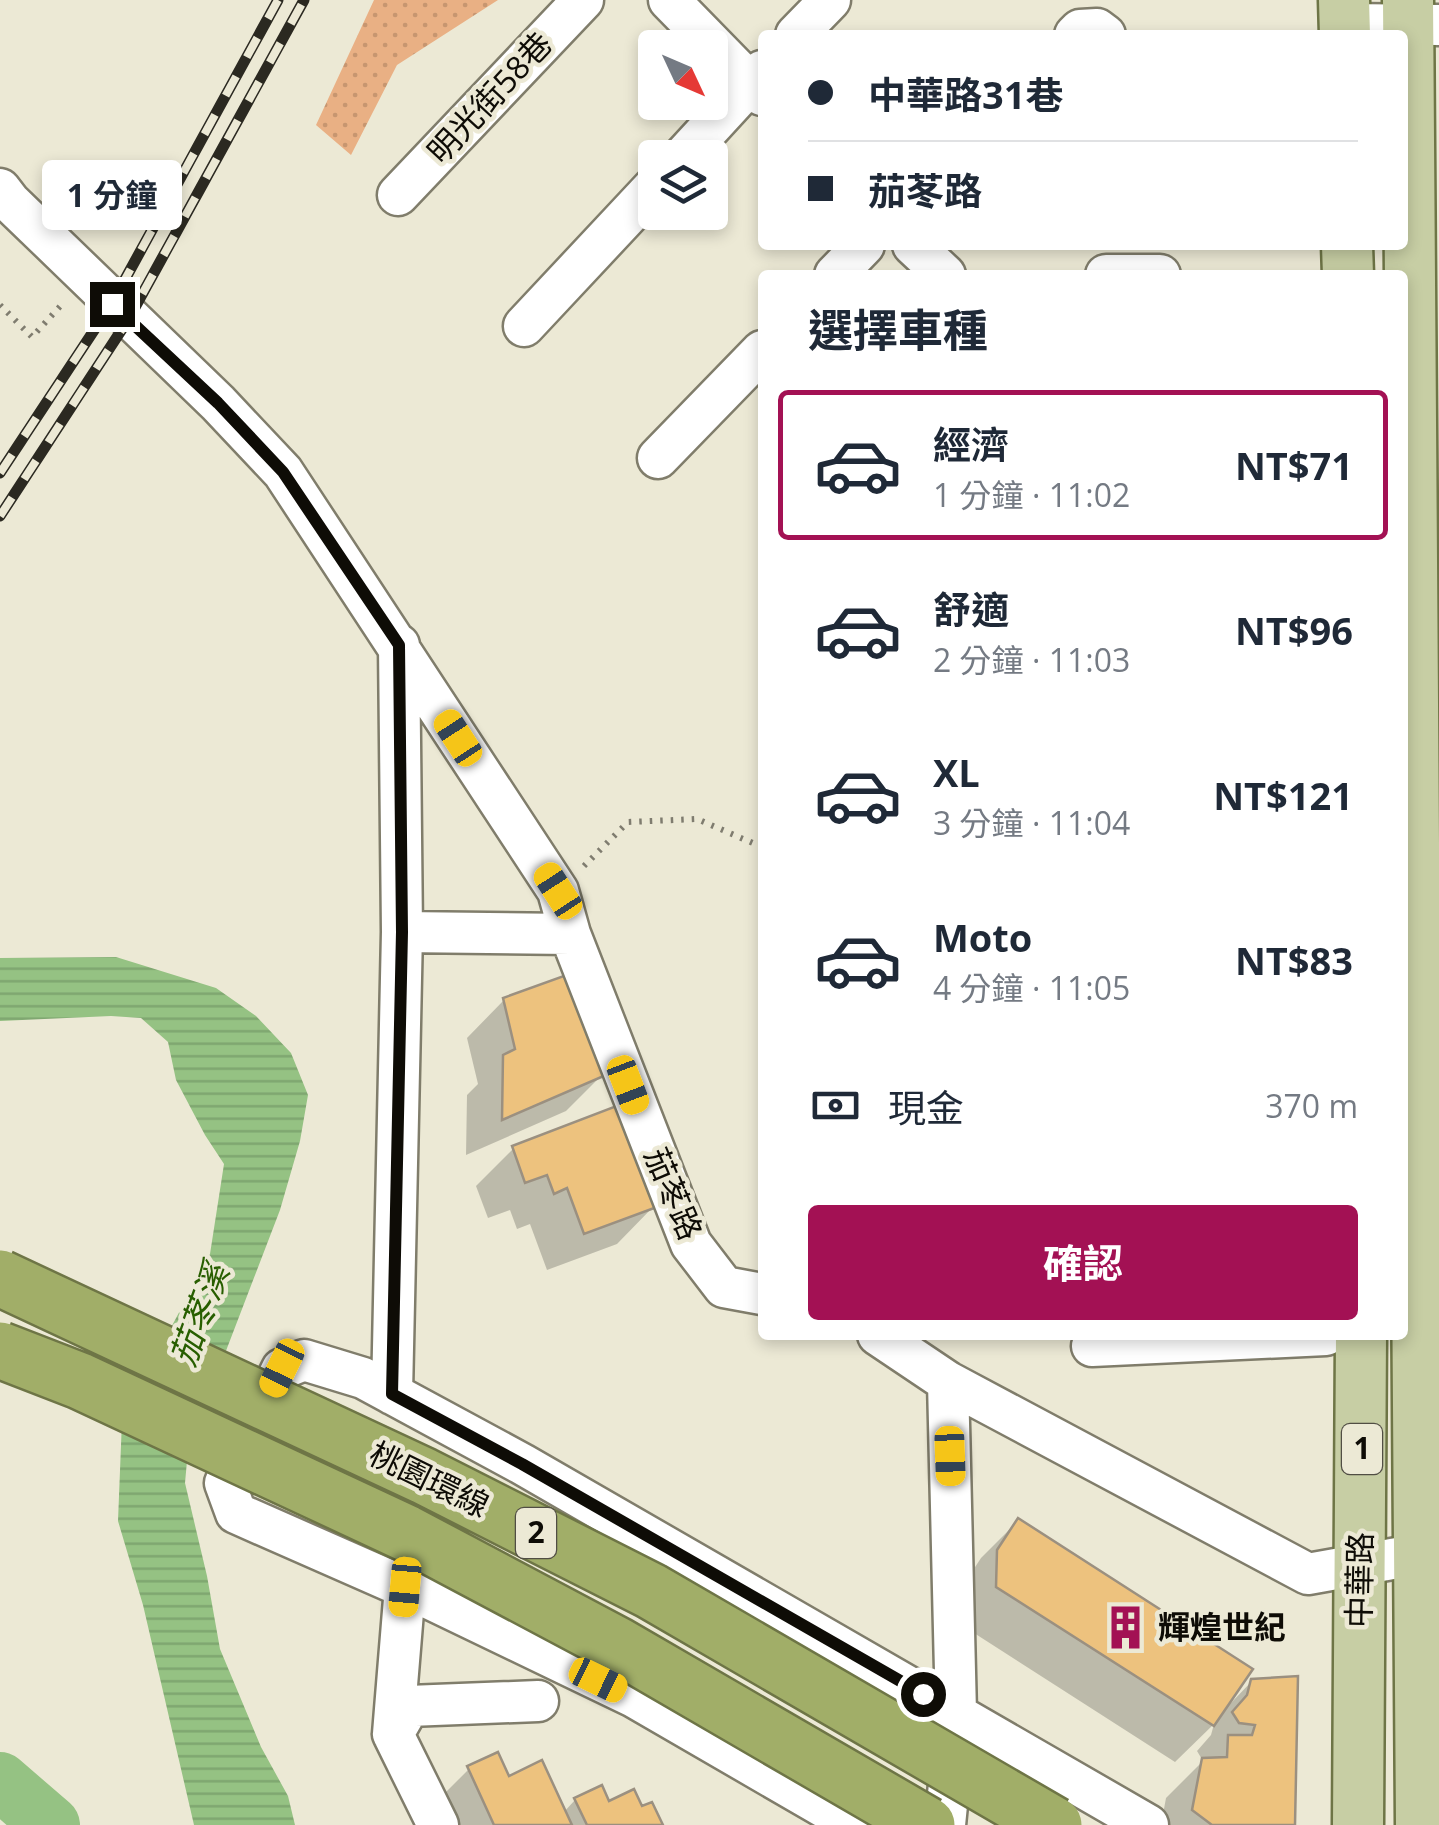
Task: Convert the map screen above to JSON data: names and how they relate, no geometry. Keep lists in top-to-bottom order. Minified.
{"streets":{"highway":["桃園環線","2"],"main road":["1","中華路"],"street":["明光街58巷","茄苳路"]},"water":["茄苳溪"],"places":{"building":["輝煌世紀"]},"north":"bottom right","page":{"banner":["中華路31巷","茄苳路"],"bubble":"1 分鐘","heading":"選擇車種","list":[{"name":"經濟","note":"1 分鐘 · 11:02","value":"NT$71"},{"name":"舒適","note":"2 分鐘 · 11:03","value":"NT$96"},{"name":"XL","note":"3 分鐘 · 11:04","value":"NT$121"},{"name":"Moto","note":"4 分鐘 · 11:05","value":"NT$83"}],"pay":["現金","370 m"],"buttons":"確認"}}
